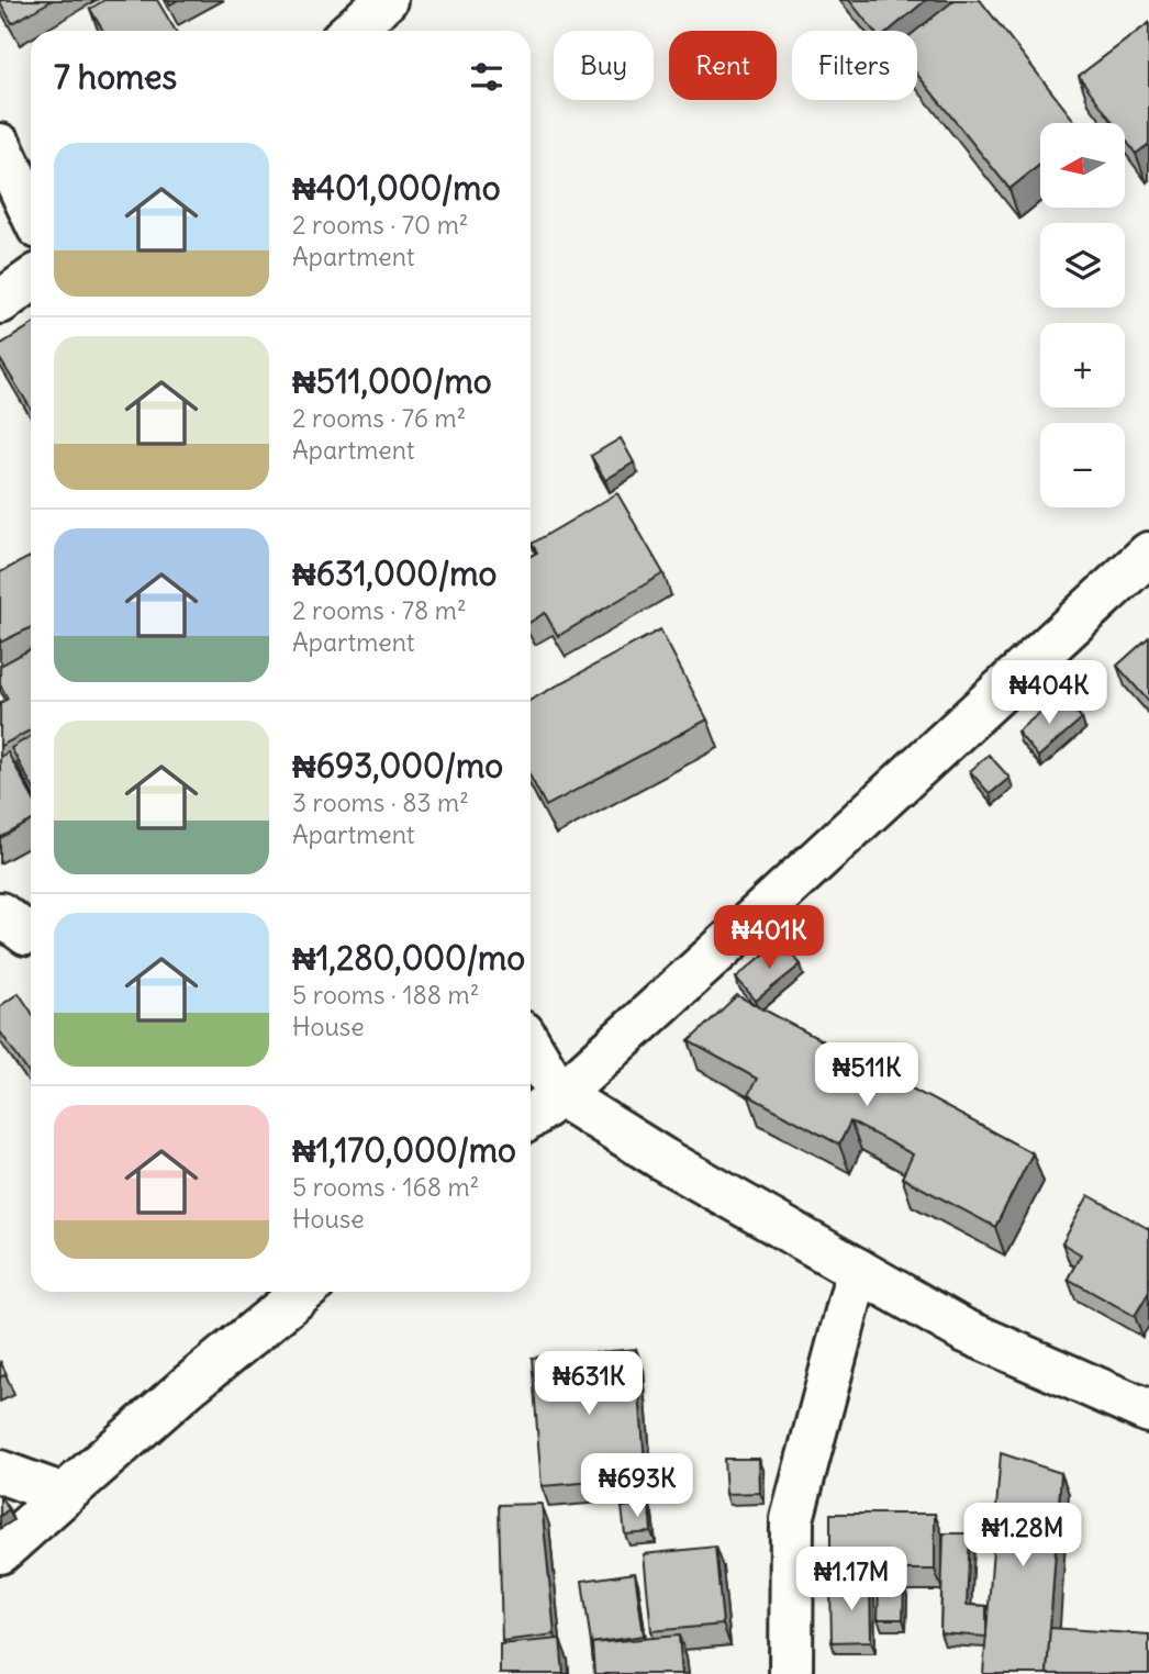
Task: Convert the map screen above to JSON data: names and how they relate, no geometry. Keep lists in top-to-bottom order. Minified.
{"north":"left","page":{"chip":["Buy","Rent","Filters"],"heading":"7 homes","map_buttons":["+","−"],"list":[{"name":"₦401,000/mo","note":"2 rooms · 70 m² · Apartment"},{"name":"₦511,000/mo","note":"2 rooms · 76 m² · Apartment"},{"name":"₦631,000/mo","note":"2 rooms · 78 m² · Apartment"},{"name":"₦693,000/mo","note":"3 rooms · 83 m² · Apartment"},{"name":"₦1,280,000/mo","note":"5 rooms · 188 m² · House"},{"name":"₦1,170,000/mo","note":"5 rooms · 168 m² · House"}],"price":["₦404K","₦401K","₦511K","₦631K","₦693K","₦1.28M","₦1.17M"]}}
